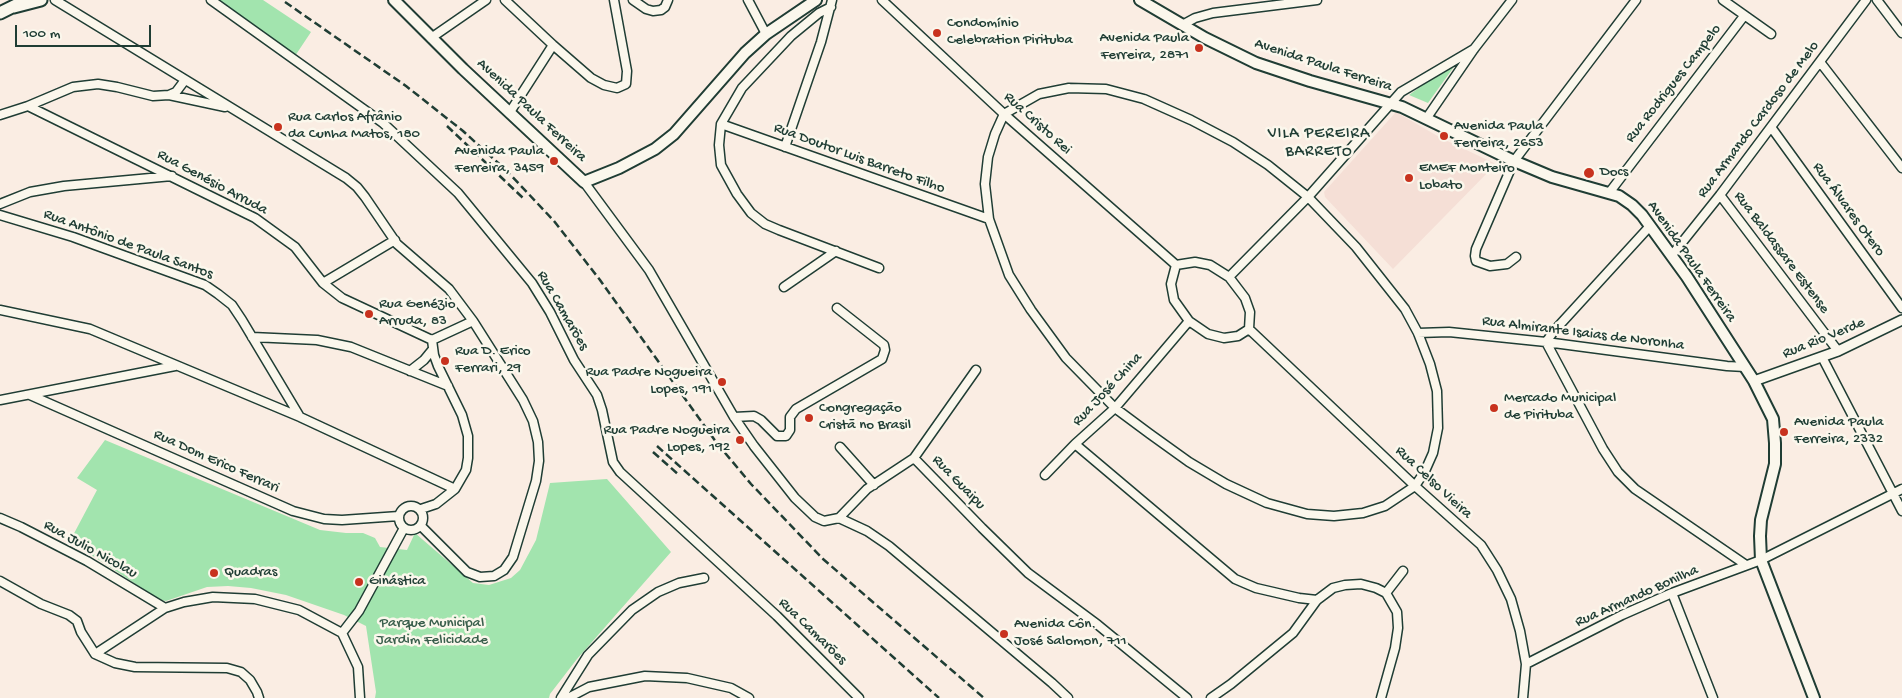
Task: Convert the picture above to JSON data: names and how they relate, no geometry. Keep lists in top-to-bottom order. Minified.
{"streets":{"main road":["Avenida Paula Ferreira"],"street":["Rua Rodrigues Campelo","Rua Armando Cardoso de Melo","Rua Cristo Rei","Rua Doutor Luis Barreto Filho","Rua Genésio Arruda","Rua Álvares Otero","Rua Antônio de Paula Santos","Rua Baldassare Estense","Rua Camarões","Rua Almirante Isaias de Noronha","Rua Rio Verde","Rua José China","Rua Dom Erico Ferrari","Rua Guaipu","Rua Celso Vieira","Rua Julio Nicolau","Rua Armando Bonilha"]},"crossings":[["Avenida Paula Ferreira","Rua Rodrigues Campelo"],["Avenida Paula Ferreira","Rua Armando Cardoso de Melo"],["Avenida Paula Ferreira","Rua Almirante Isaias de Noronha"],["Avenida Paula Ferreira","Rua Rio Verde"],["Avenida Paula Ferreira","Rua Armando Bonilha"],["Rua Armando Cardoso de Melo","Rua Álvares Otero"],["Rua Armando Cardoso de Melo","Rua Baldassare Estense"],["Rua Cristo Rei","Rua José China"],["Rua Cristo Rei","Rua Celso Vieira"],["Rua Baldassare Estense","Rua Rio Verde"],["Rua José China","Rua Celso Vieira"],["Rua Celso Vieira","Rua Armando Bonilha"]],"districts":["VILA PEREIRA BARRETO"],"parks":["Parque Municipal Jardim Felicidade"],"places":["Condomínio Celebration Pirituba","Avenida Paula Ferreira, 2871","Rua Carlos Afrânio da Cunha Matos, 180","Avenida Paula Ferreira, 2653","Avenida Paula Ferreira, 3459","Docs","EMEF Monteiro Lobato","Rua Genézio Arruda, 83","Rua D. Erico Ferrari, 29","Rua Padre Nogueira Lopes, 191","Mercado Municipal de Pirituba","Congregação Cristã no Brasil","Avenida Paula Ferreira, 2332","Rua Padre Nogueira Lopes, 192","Quadras","Ginástica","Avenida Côn. José Salomon, 711"],"scale_bar":"100 m"}
